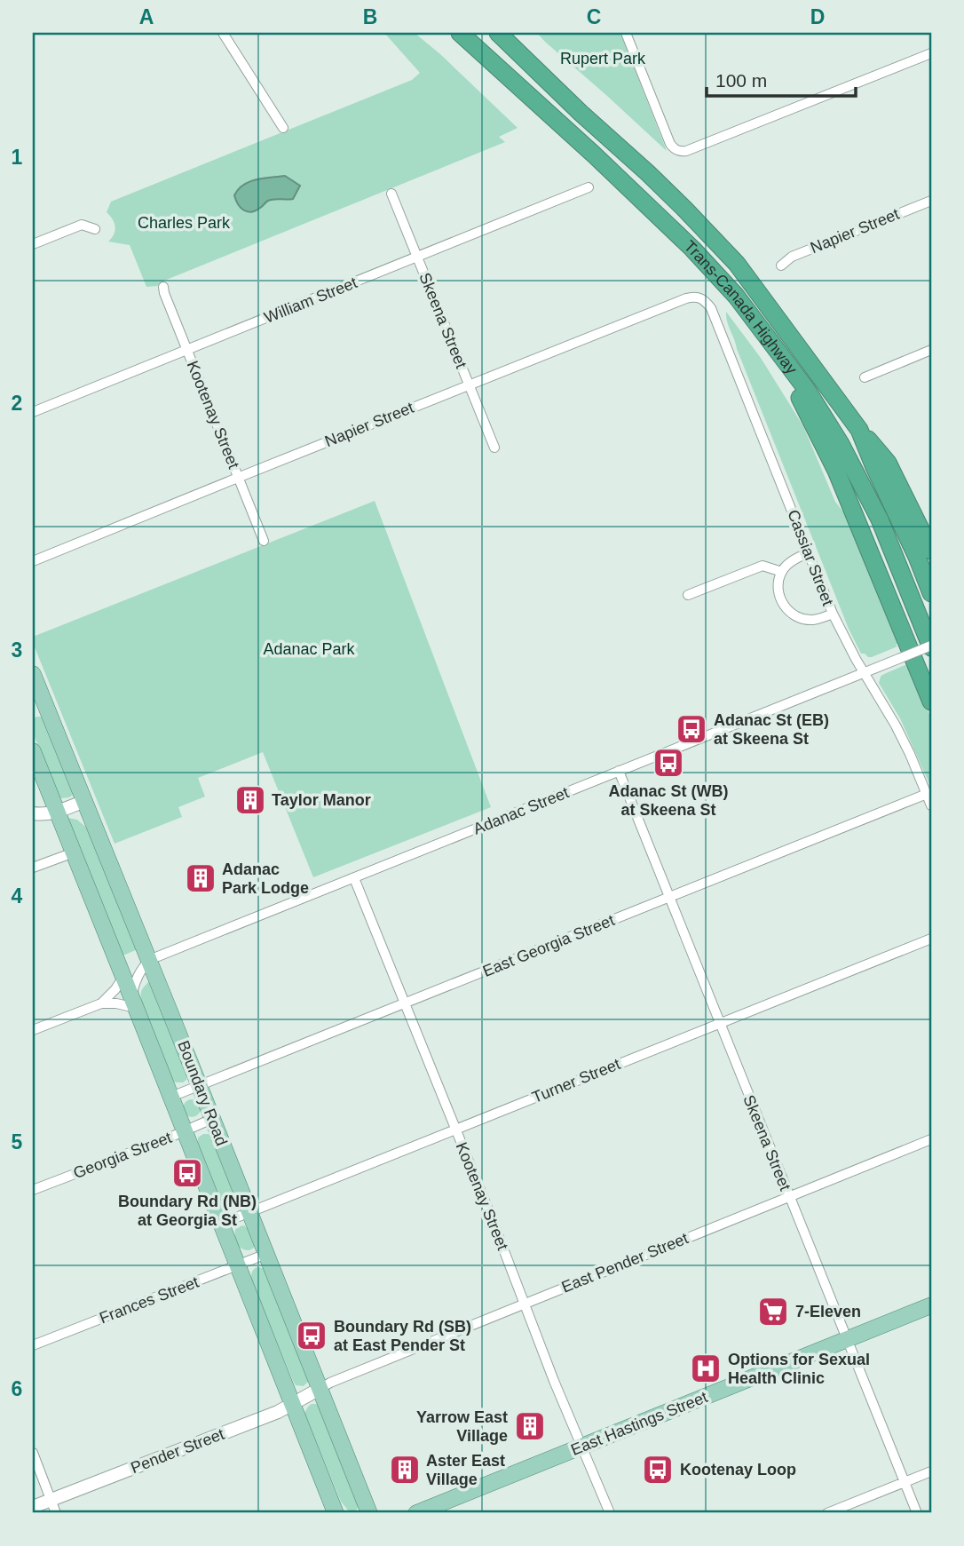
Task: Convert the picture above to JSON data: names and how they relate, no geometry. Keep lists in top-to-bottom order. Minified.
{"streets":{"highway":["Trans-Canada Highway"],"main road":["Boundary Road","East Hastings Street"],"street":["Napier Street","William Street","Skeena Street","Kootenay Street","Cassiar Street","Adanac Street","East Georgia Street","Turner Street","Georgia Street","East Pender Street","Frances Street","Pender Street"]},"crossings":[["Napier Street","Skeena Street"],["Napier Street","Kootenay Street"],["Napier Street","Cassiar Street"],["William Street","Skeena Street"],["William Street","Kootenay Street"],["Trans-Canada Highway","Adanac Street"],["Skeena Street","Adanac Street"],["Skeena Street","East Georgia Street"],["Skeena Street","Turner Street"],["Skeena Street","East Pender Street"],["Skeena Street","East Hastings Street"],["Kootenay Street","Adanac Street"],["Kootenay Street","East Georgia Street"],["Kootenay Street","Turner Street"],["Kootenay Street","East Pender Street"],["Kootenay Street","East Hastings Street"],["Cassiar Street","Adanac Street"],["Cassiar Street","East Georgia Street"],["Adanac Street","Boundary Road"],["East Georgia Street","Boundary Road"],["Turner Street","Boundary Road"],["Boundary Road","Georgia Street"],["Boundary Road","East Pender Street"],["Boundary Road","Frances Street"],["Boundary Road","Pender Street"],["East Pender Street","Pender Street"]],"parks":["Rupert Park","Charles Park","Adanac Park"],"places":{"bus stop":["Adanac St (EB) at Skeena St","Adanac St (WB) at Skeena St","Boundary Rd (NB) at Georgia St","Boundary Rd (SB) at East Pender St","Kootenay Loop"],"building":["Taylor Manor","Adanac Park Lodge","Yarrow East Village","Aster East Village"],"supermarket":["7-Eleven"],"hospital":["Options for Sexual Health Clinic"]},"scale_bar":"100 m","grid":{"columns":["A","B","C","D"],"rows":["1","2","3","4","5","6"]}}
